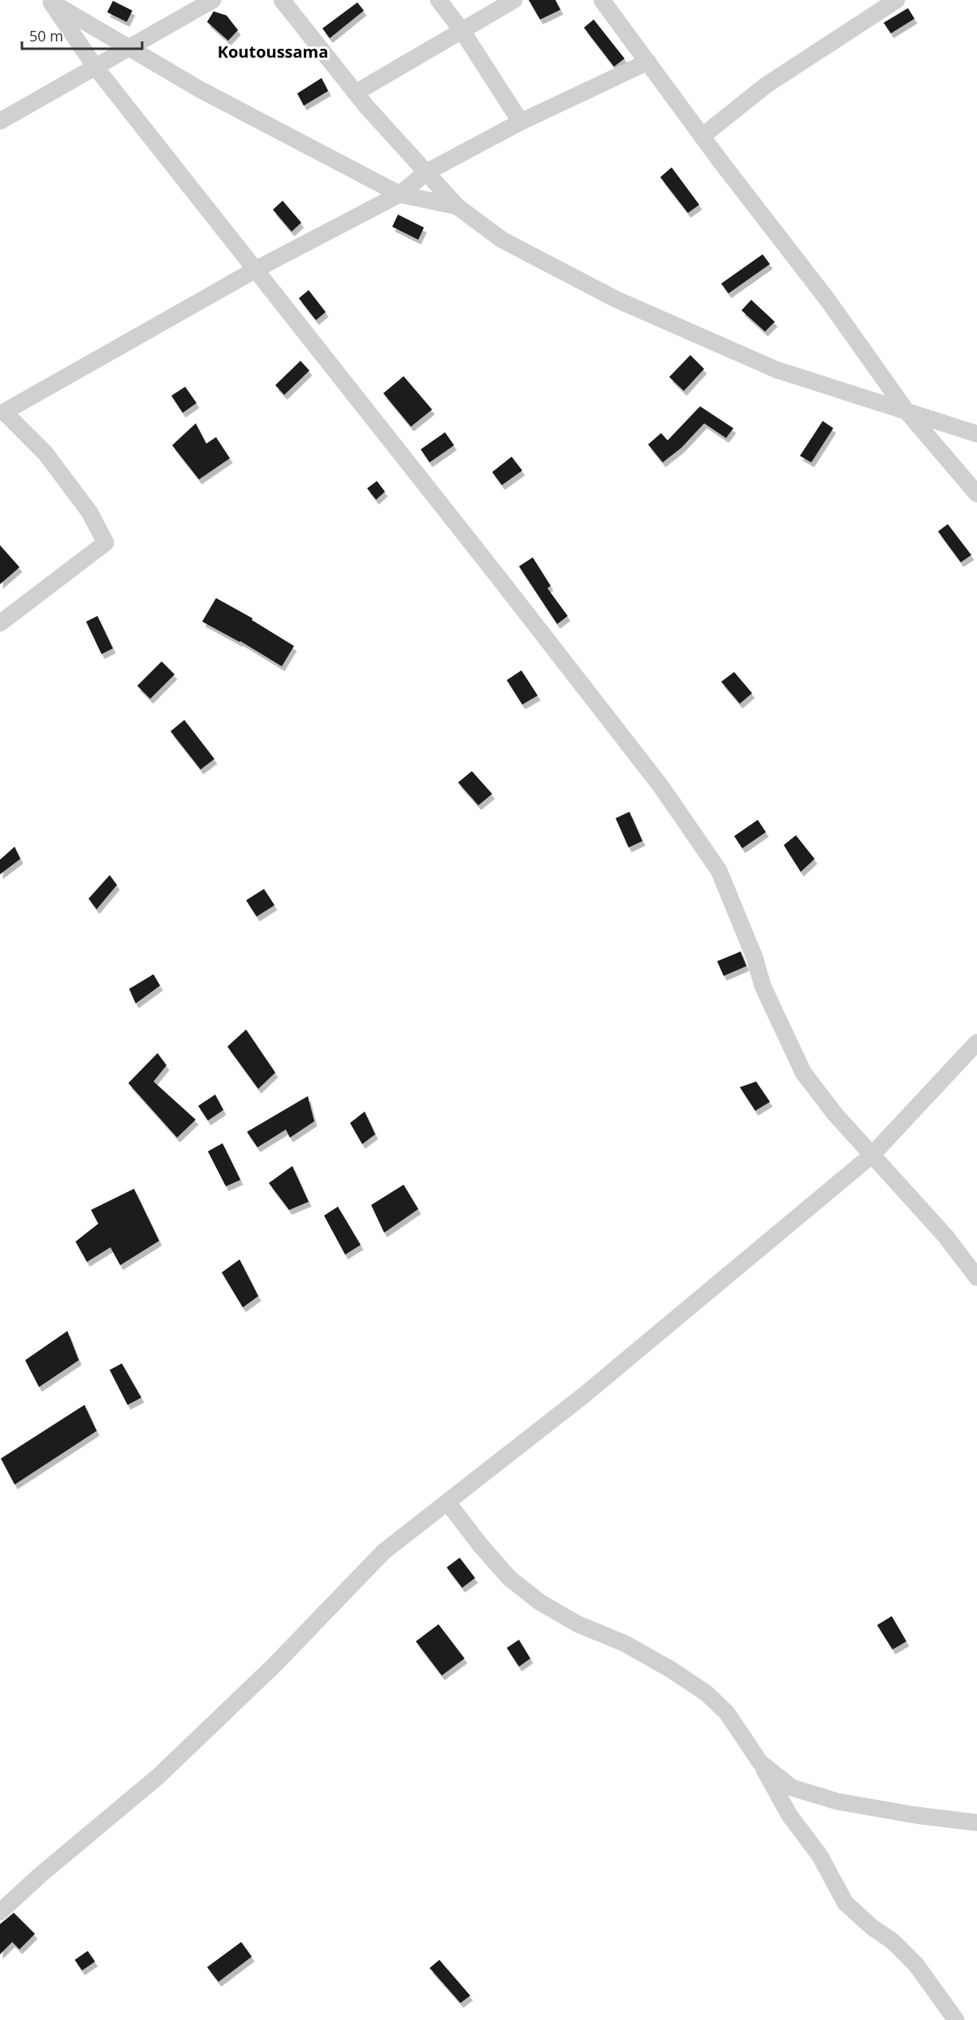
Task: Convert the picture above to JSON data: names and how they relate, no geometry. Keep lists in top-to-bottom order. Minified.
{"districts":["Koutoussama"],"scale_bar":"50 m"}
